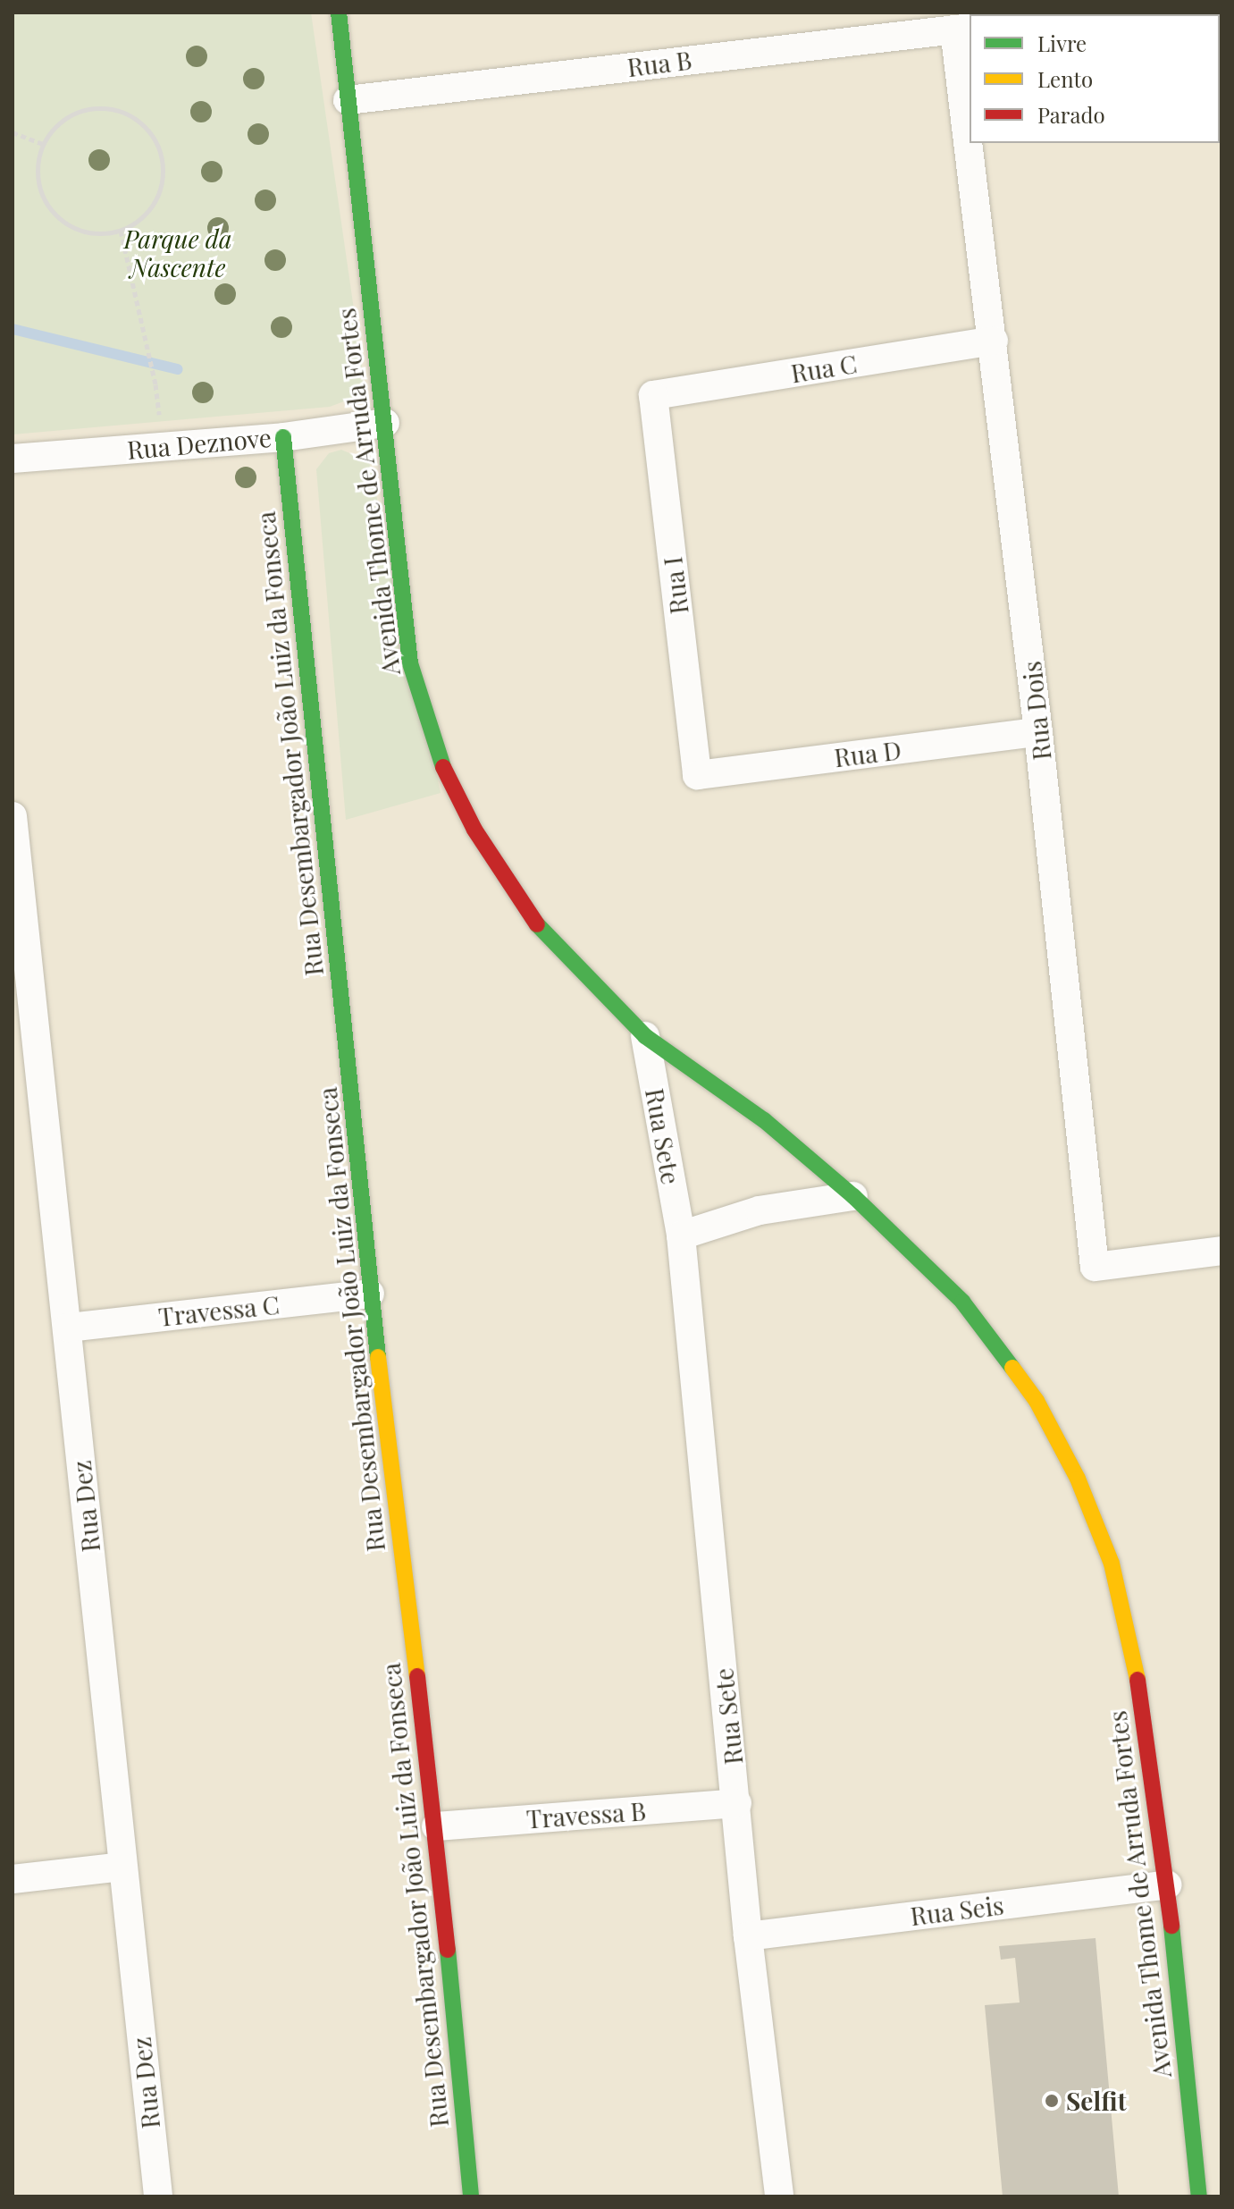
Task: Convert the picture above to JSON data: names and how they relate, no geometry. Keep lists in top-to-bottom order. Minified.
{"streets":{"main road":["Avenida Thome de Arruda Fortes","Rua Desembargador João Luiz da Fonseca"],"street":["Rua B","Rua C","Rua Deznove","Rua I","Rua Dois","Rua D","Rua Sete","Travessa C","Rua Dez","Travessa B","Rua Seis"]},"crossings":[["Rua B","Avenida Thome de Arruda Fortes"],["Rua B","Rua Dois"],["Rua C","Rua I"],["Rua C","Rua Dois"],["Rua Deznove","Avenida Thome de Arruda Fortes"],["Rua Deznove","Rua Desembargador João Luiz da Fonseca"],["Avenida Thome de Arruda Fortes","Rua Sete"],["Avenida Thome de Arruda Fortes","Rua Seis"],["Rua I","Rua D"],["Rua Dois","Rua D"],["Rua Desembargador João Luiz da Fonseca","Travessa C"],["Rua Desembargador João Luiz da Fonseca","Travessa B"],["Rua Sete","Travessa B"],["Rua Sete","Rua Seis"],["Travessa C","Rua Dez"]],"parks":["Parque da Nascente"],"places":["Selfit"],"legend":["Livre","Lento","Parado"]}
